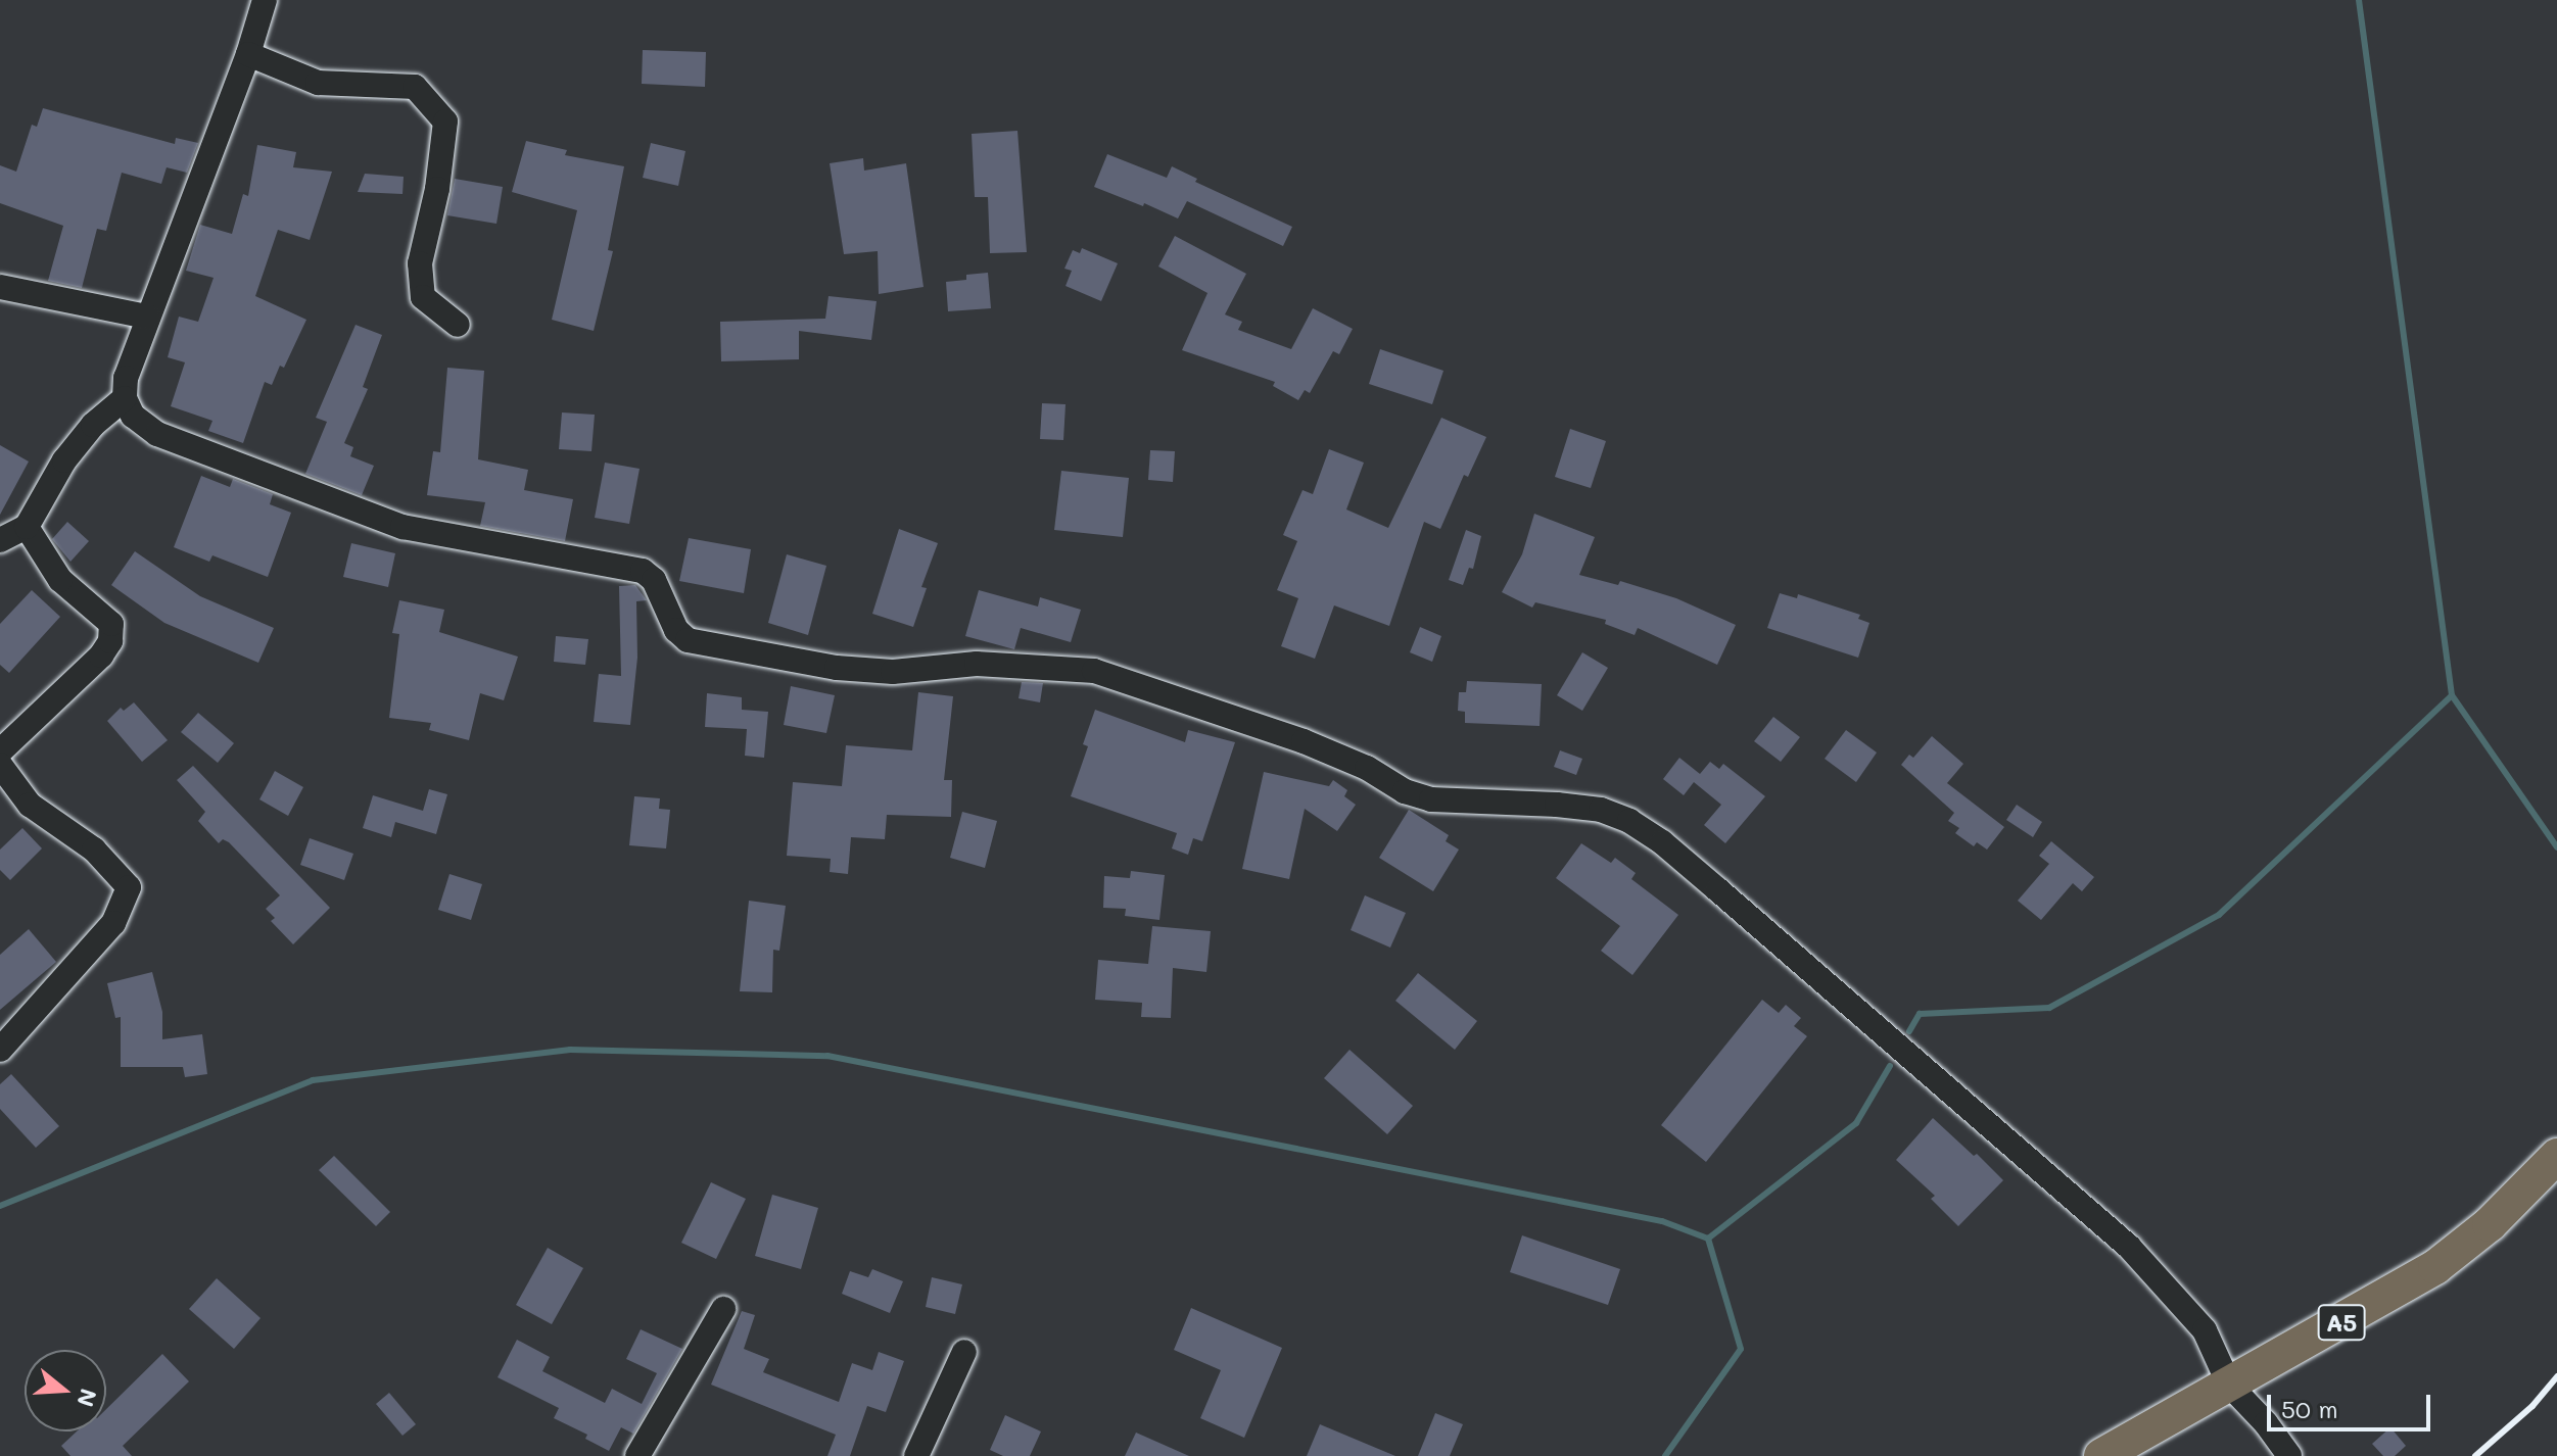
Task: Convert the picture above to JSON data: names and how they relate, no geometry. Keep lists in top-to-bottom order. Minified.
{"streets":{"highway":["A5"]},"scale_bar":"50 m","north":"right"}
